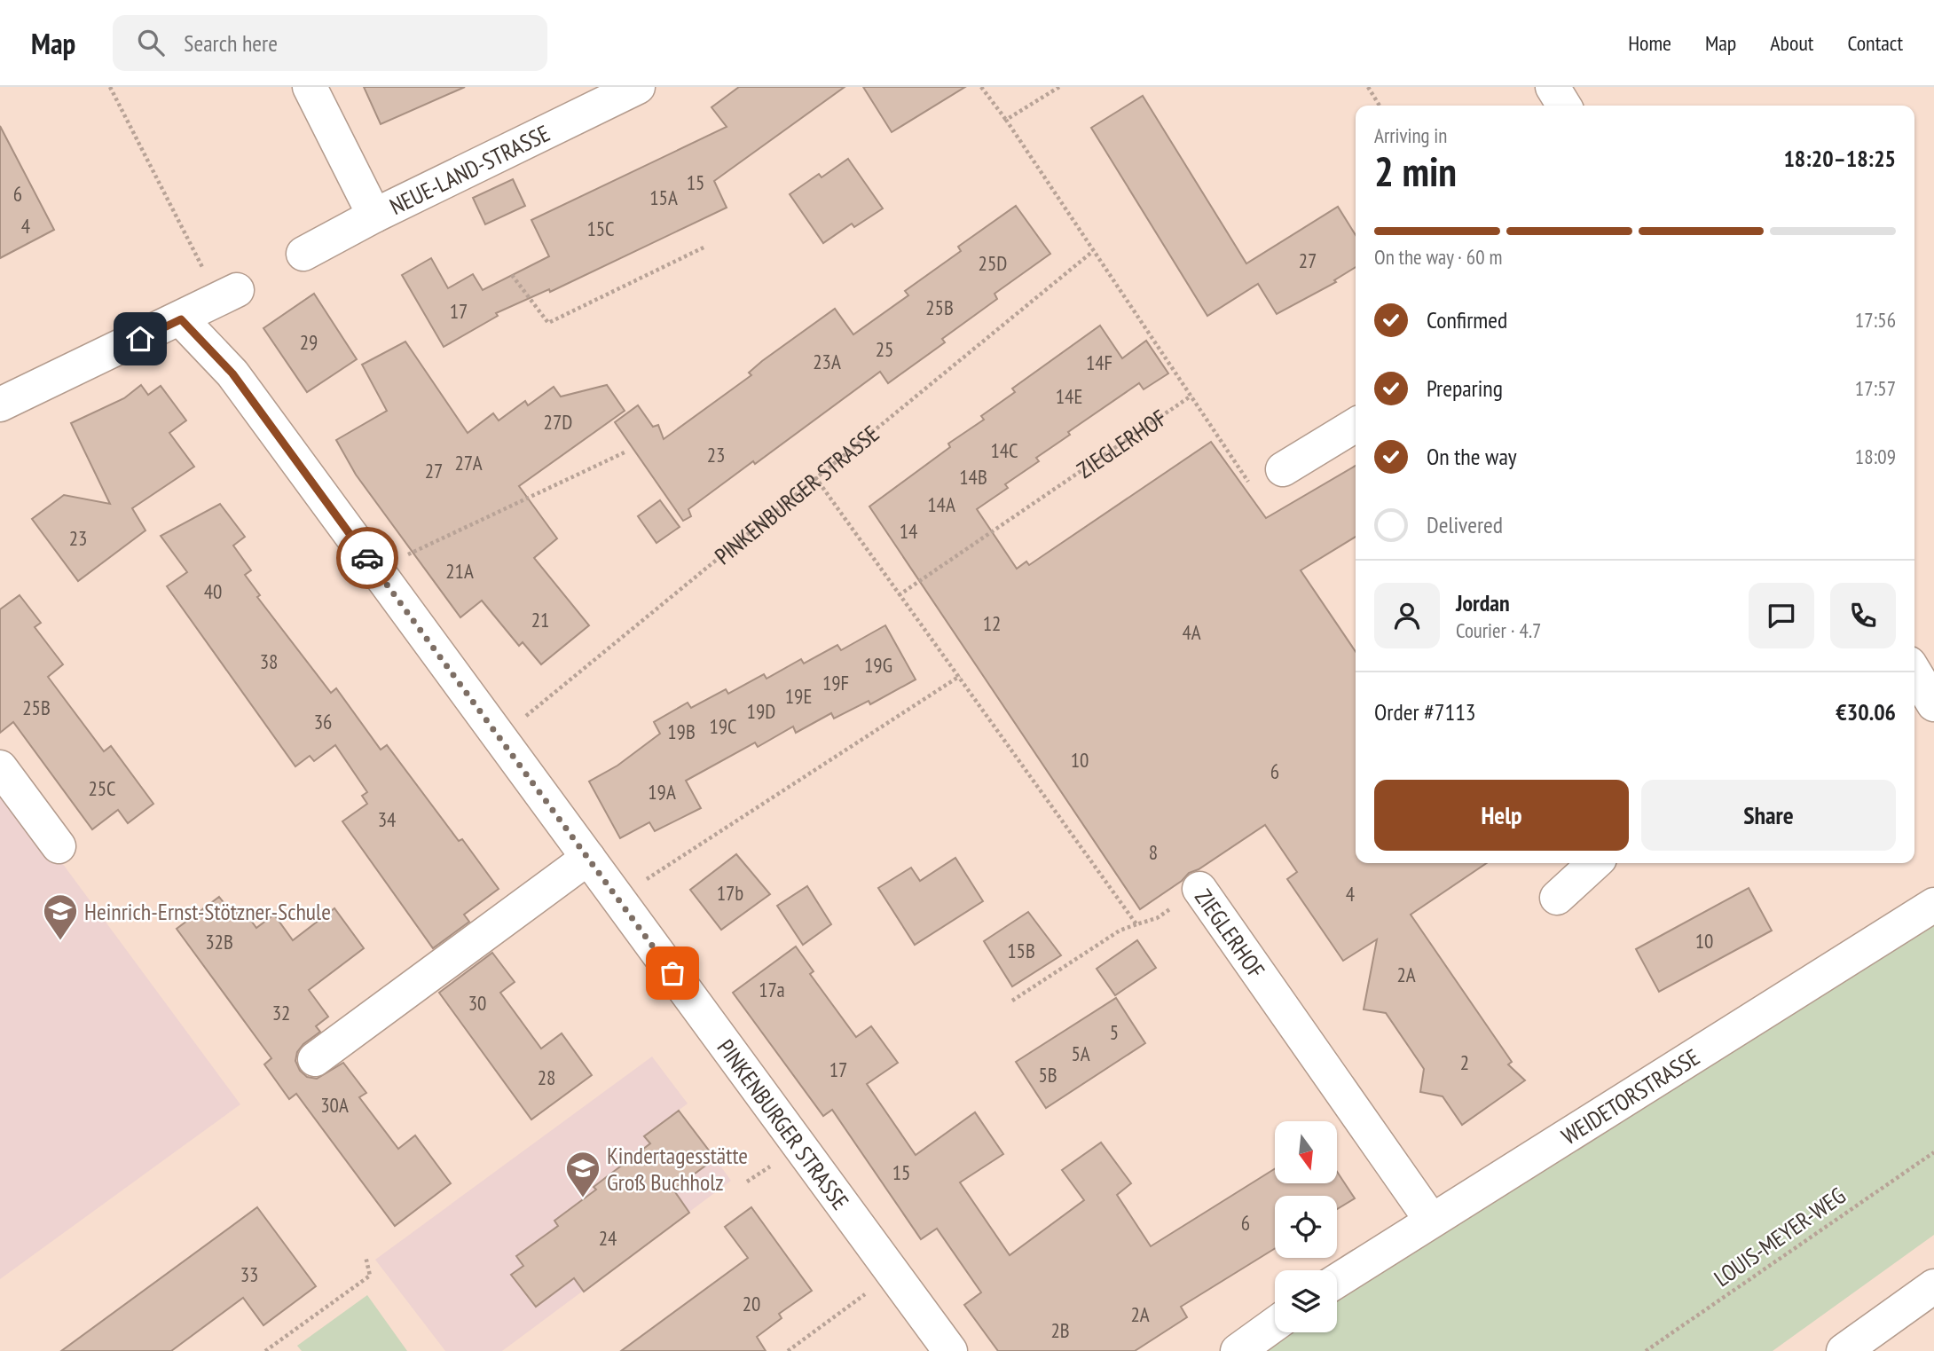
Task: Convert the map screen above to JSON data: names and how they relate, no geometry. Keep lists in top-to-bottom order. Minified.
{"streets":{"main road":["NEUE-LAND-STRASSE","ZIEGLERHOF","PINKENBURGER STRASSE","WEIDETORSTRASSE"],"path":["LOUIS-MEYER-WEG"]},"crossings":[["ZIEGLERHOF","WEIDETORSTRASSE"]],"places":{"school or university":["Heinrich-Ernst-Stötzner-Schule","Kindertagesstätte Groß Buchholz"]},"house_numbers":["15","6","15A","4","15C","27","25D","25B","17","29","25","23A","14F","14E","27D","14C","23","27A","27","14B","14A","14","23","21A","40","21","12","4A","38","19G","19F","19E","25B","19D","36","19C","19B","10","6","25C","19A","34","8","17b","4","10","32B","15B","2A","17a","30","32","5","5A","2","17","5B","28","30A","15","6","24","33","20","2A","2B"],"north":"bottom","page":{"header":"Map","search":"Search here","nav":["Home","Map","About","Contact"],"heading":["2 min","Arriving in","18:20–18:25"],"panel":["Jordan","Courier · 4.7","Order #7113","€30.06"],"bar":"On the way · 60 m","list":[["Confirmed","17:56"],["Preparing","17:57"],["On the way","18:09"],"Delivered"],"buttons":["Help","Share"]}}
